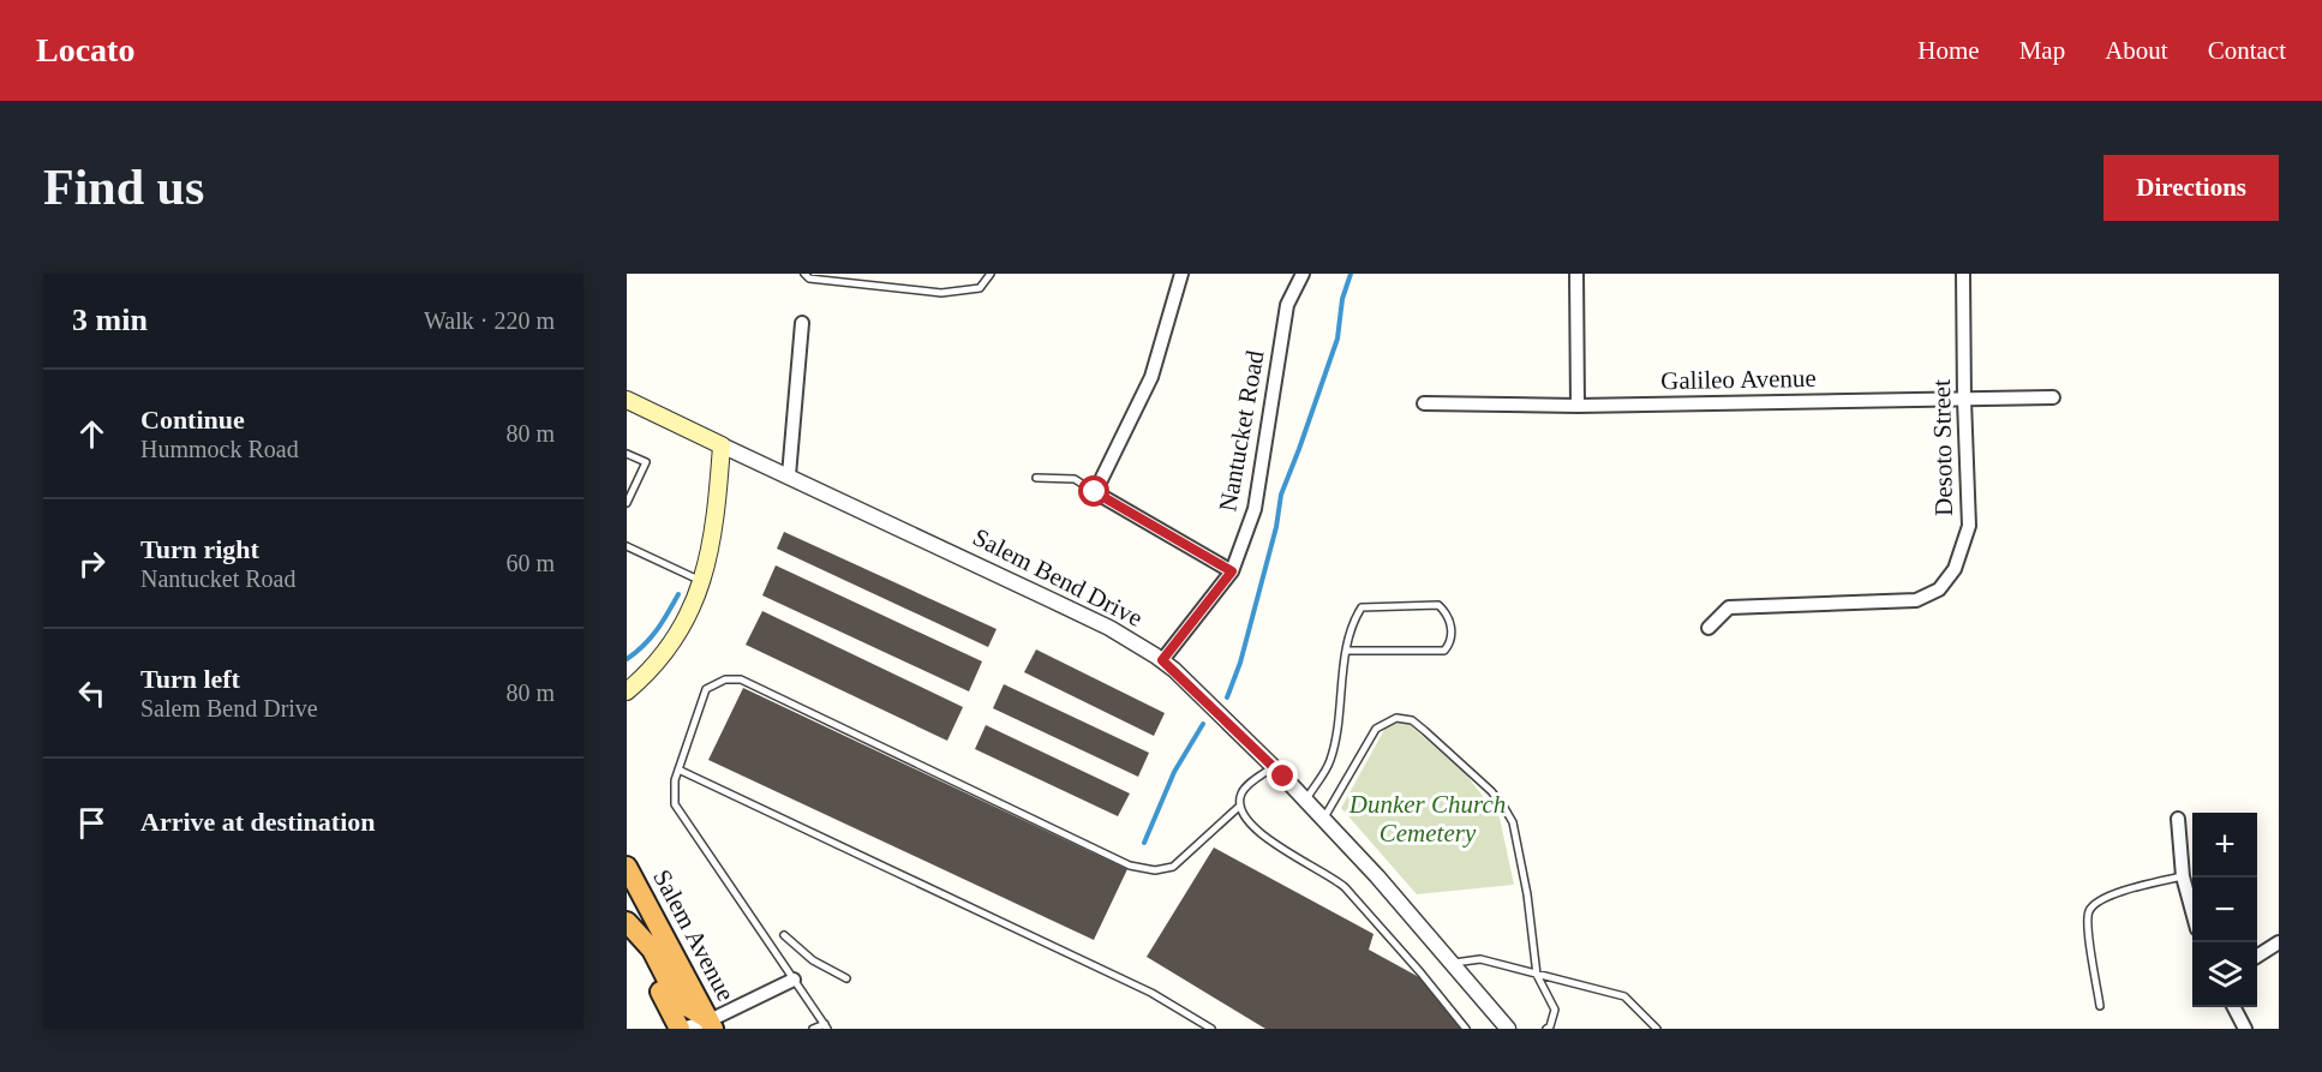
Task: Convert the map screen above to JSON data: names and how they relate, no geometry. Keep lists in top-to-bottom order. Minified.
{"streets":{"highway":["Salem Avenue"],"main road":["Salem Bend Drive"],"street":["Galileo Avenue","Nantucket Road","Desoto Street"]},"crossings":[["Galileo Avenue","Desoto Street"],["Nantucket Road","Salem Bend Drive"]],"parks":["Dunker Church Cemetery"],"page":{"header":"Locato","nav":["Home","Map","About","Contact"],"buttons":"Directions","title":"Find us","heading":["3 min","Walk · 220 m"],"list":[["Continue","Hummock Road","80 m"],["Turn right","Nantucket Road","60 m"],["Turn left","Salem Bend Drive","80 m"],"Arrive at destination"],"map_buttons":["+","−"]}}
